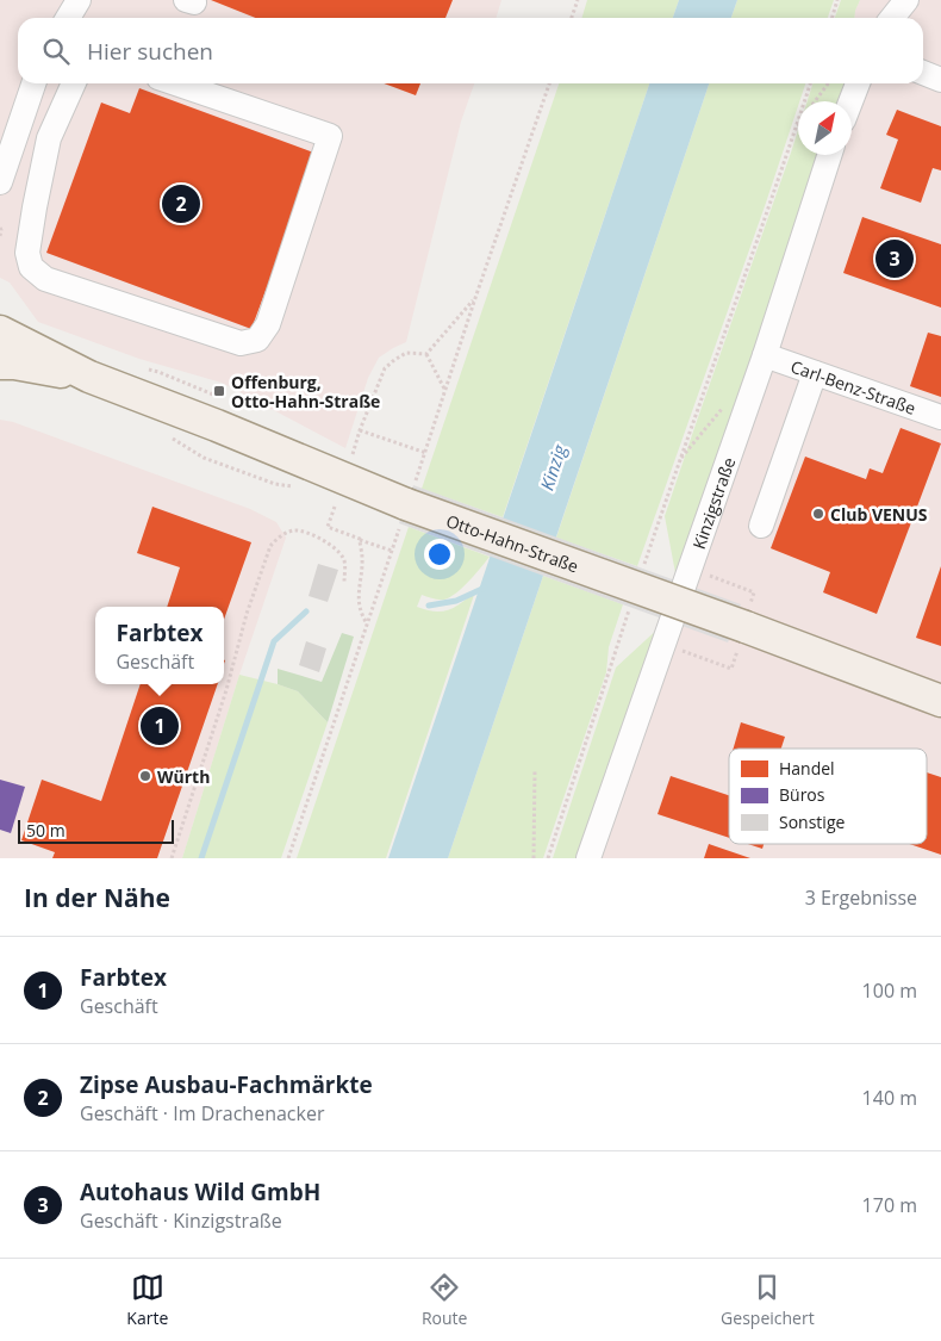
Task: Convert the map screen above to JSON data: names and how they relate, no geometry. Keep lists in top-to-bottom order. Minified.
{"streets":{"main road":["Otto-Hahn-Straße"],"street":["Carl-Benz-Straße","Kinzigstraße"]},"crossings":[["Carl-Benz-Straße","Kinzigstraße"]],"water":["Kinzig"],"places":{"transit":["Offenburg, Otto-Hahn-Straße"],"other":["Club VENUS","Würth"]},"legend":["Handel","Büros","Sonstige"],"scale_bar":"50 m","north":"top right","page":{"search":"Hier suchen","pins":["2","3","1"],"popup":["Farbtex","Geschäft"],"scale":"50 m","heading":["In der Nähe","3 Ergebnisse"],"list":[{"mark":"1","name":"Farbtex","note":"Geschäft","value":"100 m"},{"mark":"2","name":"Zipse Ausbau-Fachmärkte","note":"Geschäft · Im Drachenacker","value":"140 m"},{"mark":"3","name":"Autohaus Wild GmbH","note":"Geschäft · Kinzigstraße","value":"170 m"}],"nav":["Karte","Route","Gespeichert"]}}
